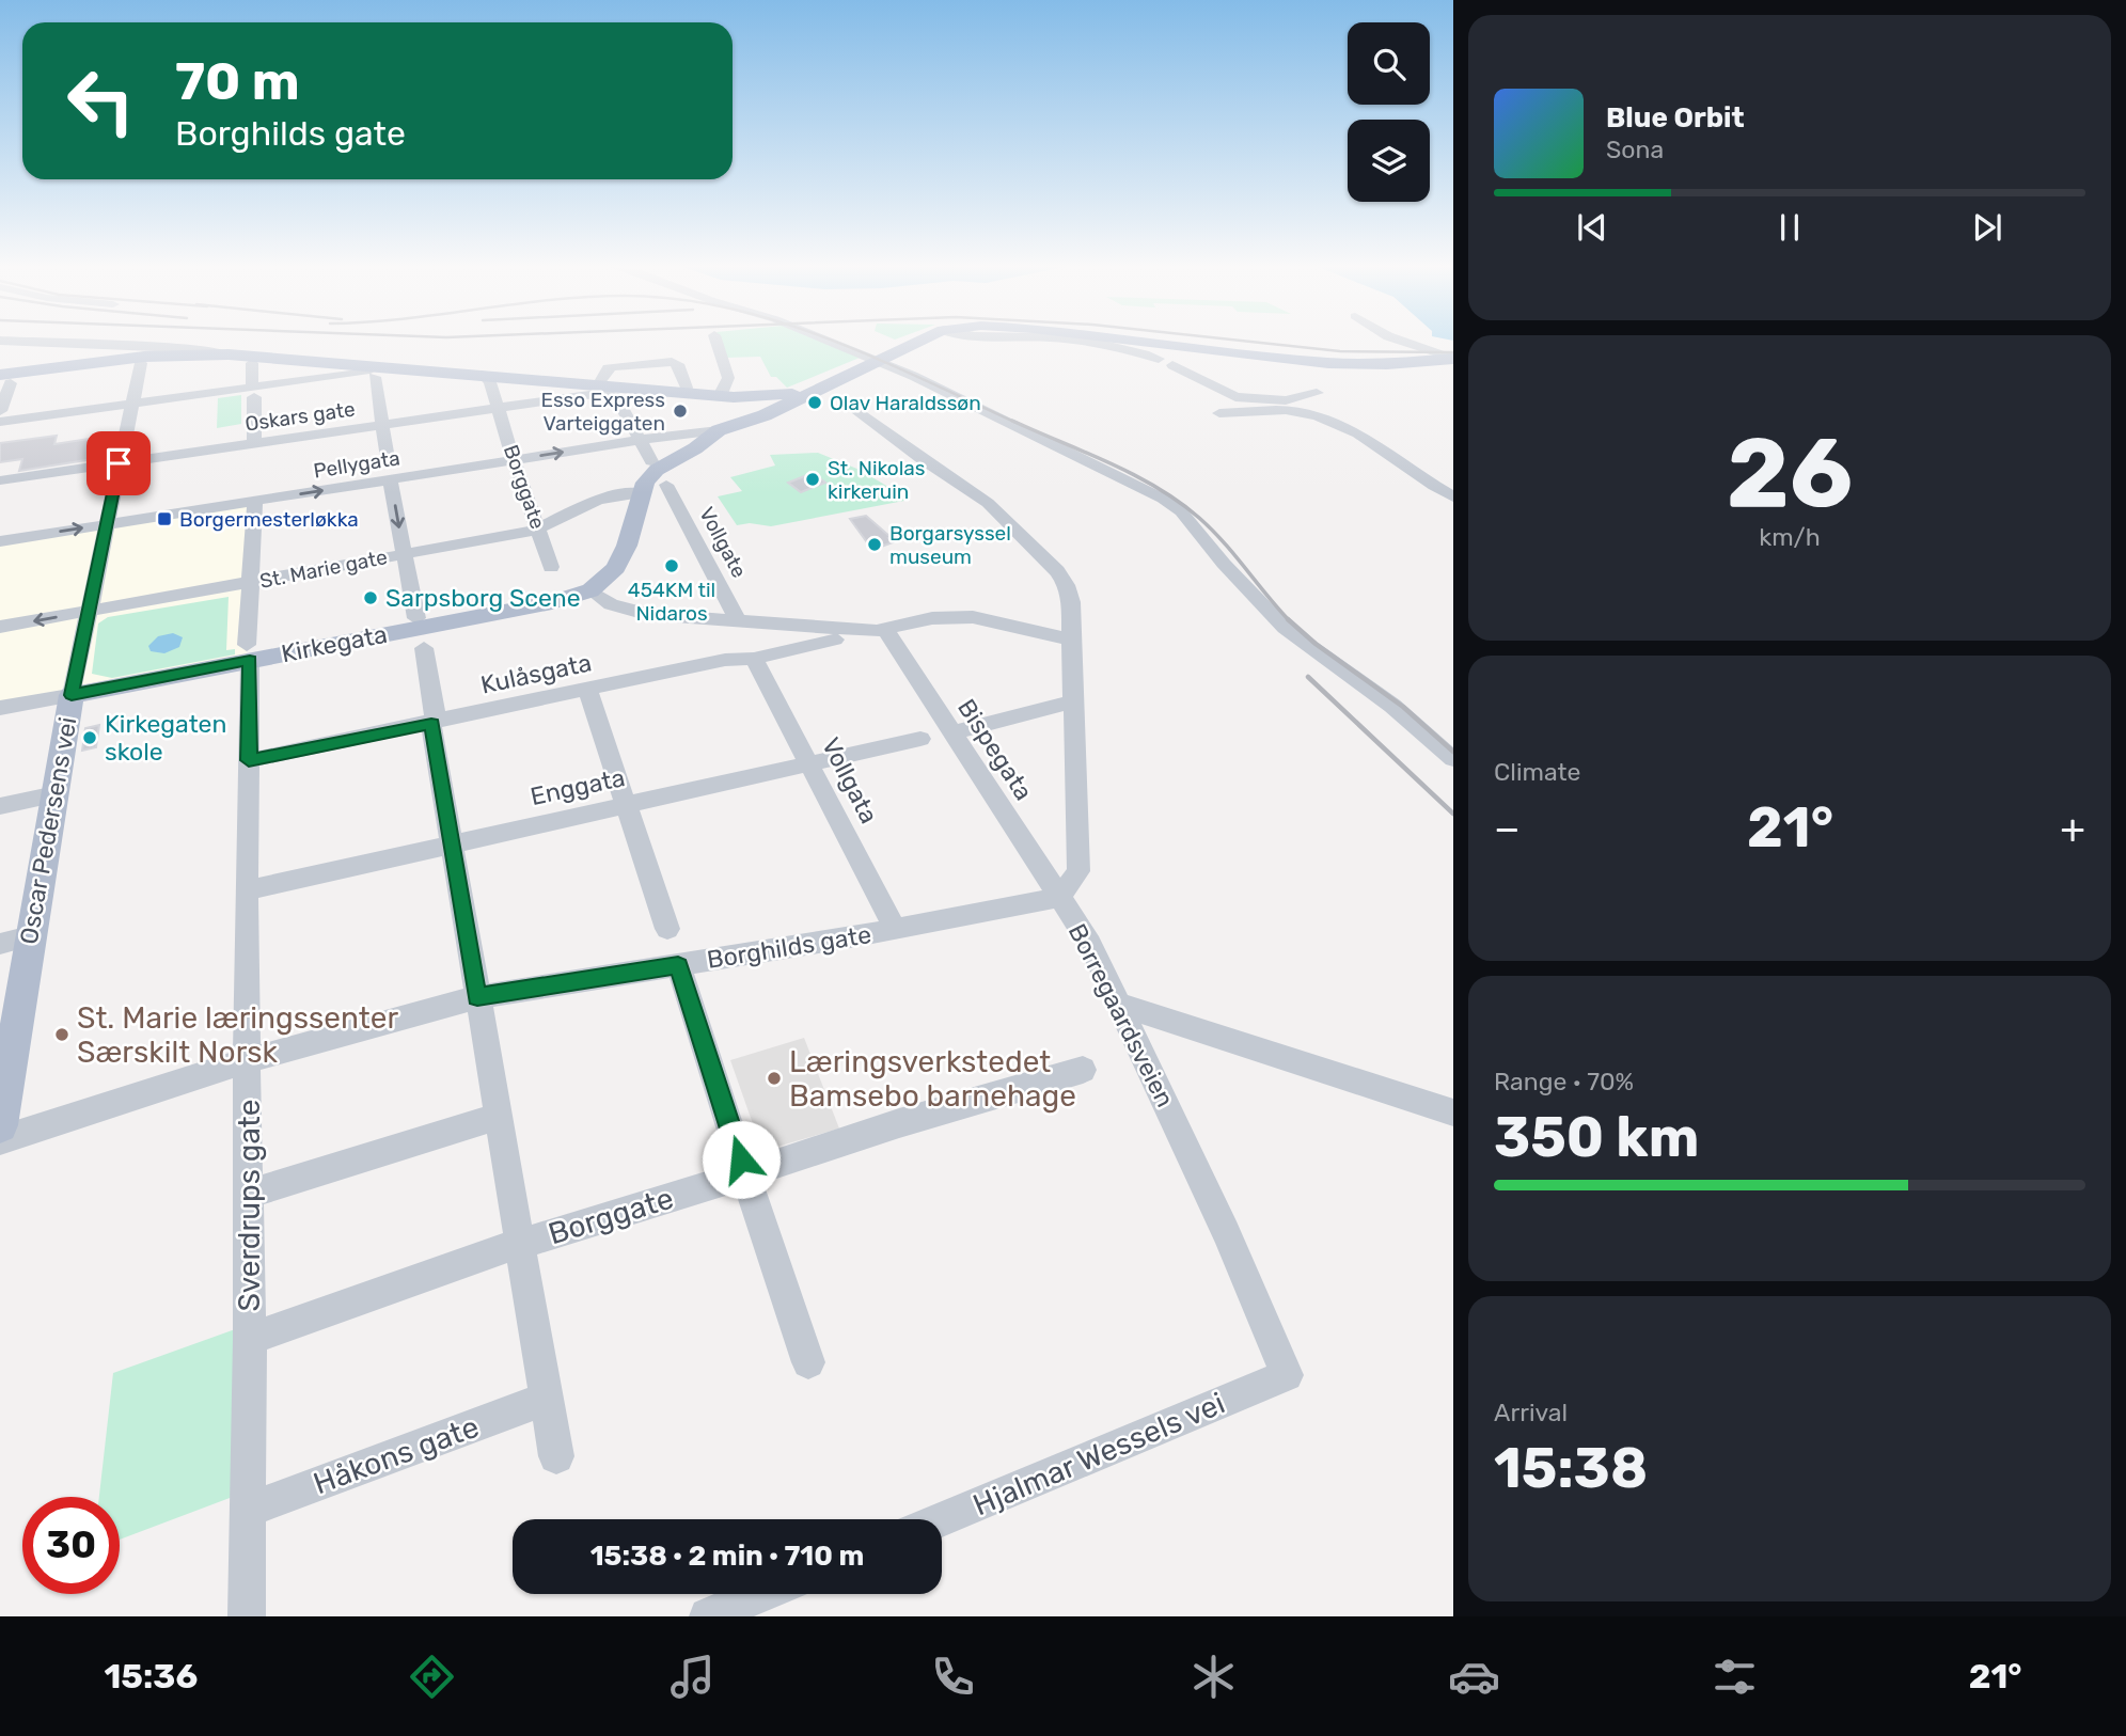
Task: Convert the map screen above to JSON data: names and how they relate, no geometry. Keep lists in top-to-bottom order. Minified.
{"streets":{"main road":["Kirkegata","Oscar Pedersens vei"],"street":["Oskars gate","Pellygata","Borggate","Vollgate","St. Marie gate","Kulåsgata","Bispegata","Vollgata","Enggata","Borghilds gate","Borregaardsveien","Sverdrups gate","Hjalmar Wessels vei","Håkons gate"]},"crossings":[["Oskars gate","Borggate"],["Oskars gate","Oscar Pedersens vei"],["Pellygata","Borggate"],["Pellygata","Oscar Pedersens vei"],["Pellygata","Sverdrups gate"],["Borggate","St. Marie gate"],["St. Marie gate","Oscar Pedersens vei"],["St. Marie gate","Sverdrups gate"],["Kirkegata","Oscar Pedersens vei"],["Kirkegata","Sverdrups gate"],["Kulåsgata","Vollgata"],["Kulåsgata","Sverdrups gate"],["Bispegata","Borghilds gate"],["Bispegata","Borregaardsveien"],["Vollgata","Enggata"],["Vollgata","Borghilds gate"],["Enggata","Sverdrups gate"],["Borghilds gate","Borregaardsveien"],["Borghilds gate","Sverdrups gate"],["Borregaardsveien","Hjalmar Wessels vei"],["Sverdrups gate","Håkons gate"]],"places":{"other":["Olav Haraldssøn","Esso Express Varteiggaten","St. Nikolas kirkeruin","Borgarsyssel museum","454KM til Nidaros","Sarpsborg Scene","Kirkegaten skole","St. Marie læringssenter Særskilt Norsk","Læringsverkstedet Bamsebo barnehage"],"transit":["Borgermesterløkka"]},"page":{"turn":["70 m","Borghilds gate"],"song":["Blue Orbit","Sona"],"tile":[["26","km/h"],"Climate",["Range · 70%","350 km"],["Arrival","15:38"]],"heat":["−","21°","+"],"limit":"30","trip":"15:38 · 2 min · 710 m","tabs":["15:36","21°"]}}
